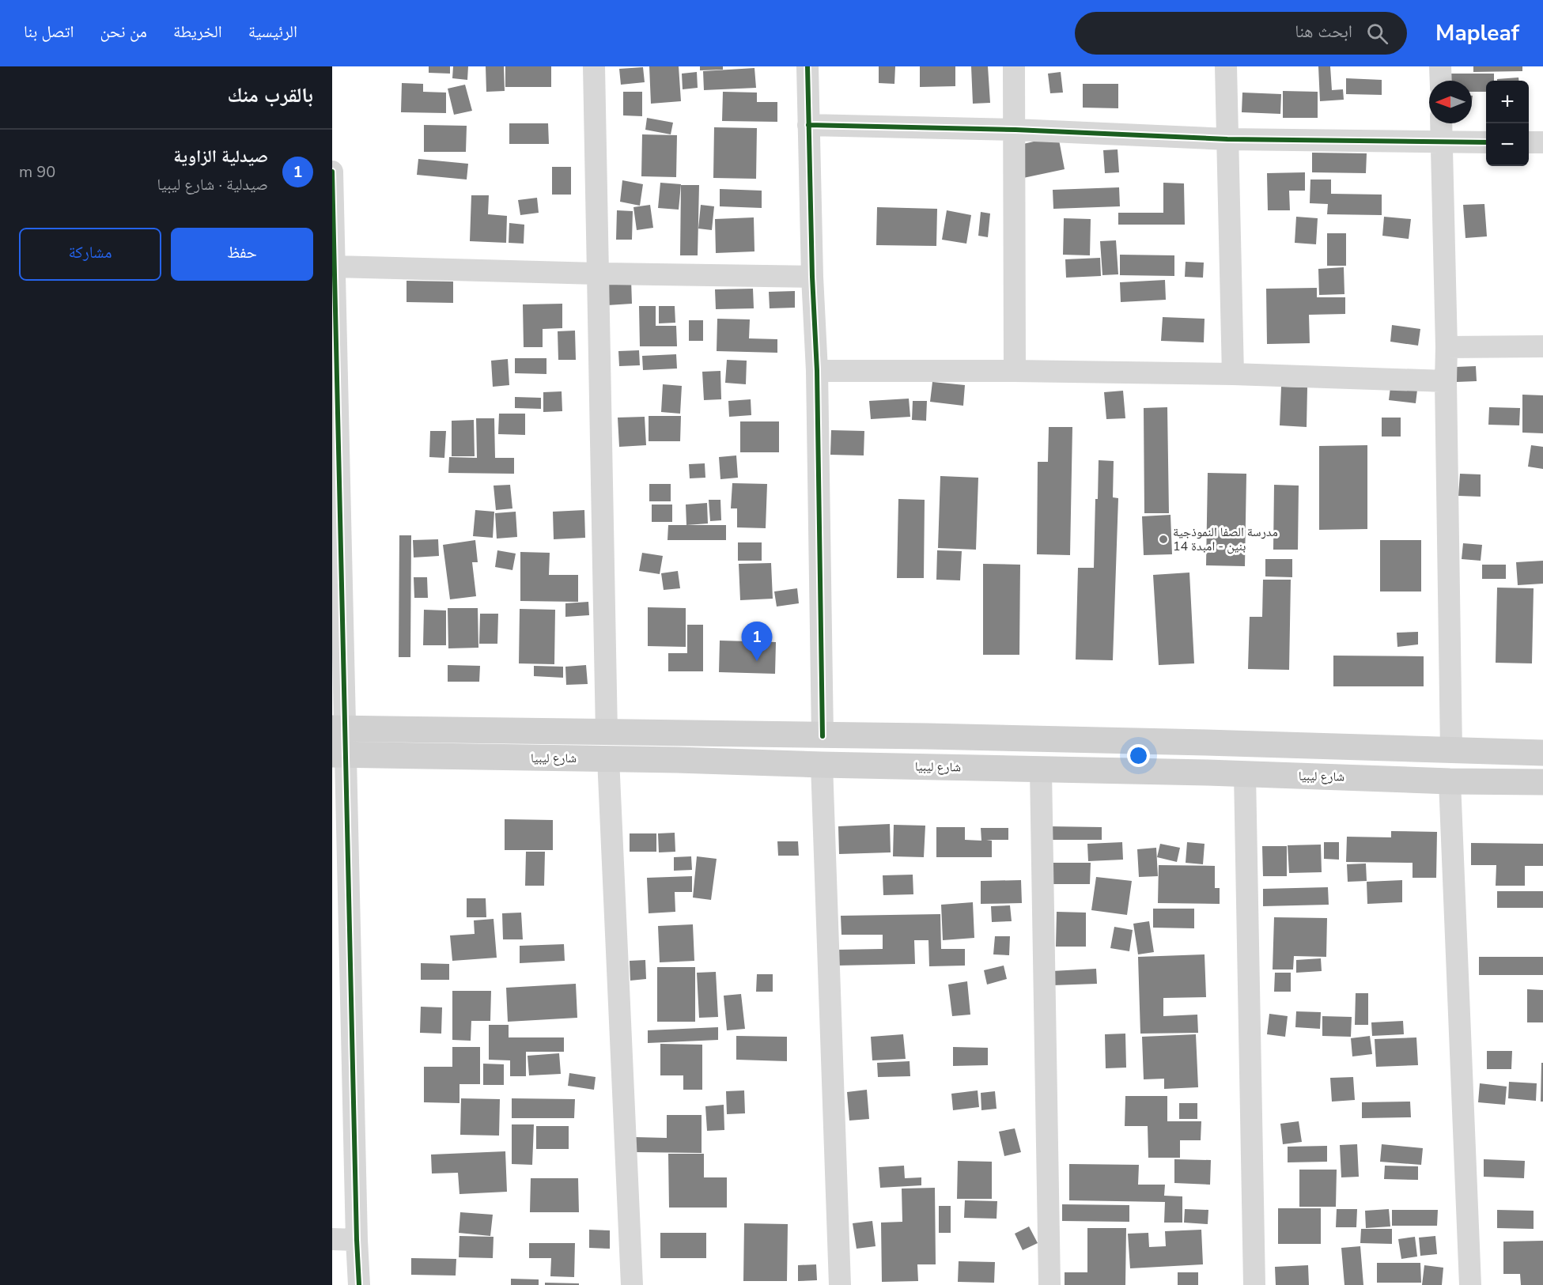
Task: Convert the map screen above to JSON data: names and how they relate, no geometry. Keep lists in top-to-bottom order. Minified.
{"streets":{"main road":["شارع ليبيا"]},"places":["مدرسة الصفا النموذجية بنين - امبدة 14"],"north":"left","page":{"header":"Mapleaf","search":"ابحث هنا","nav":["الرئيسية","الخريطة","من نحن","اتصل بنا"],"heading":"بالقرب منك","map_buttons":["+","−"],"list":[{"mark":"1","name":"صيدلية الزاوية","note":"صيدلية · شارع ليبيا","value":"90 m"}],"buttons":["حفظ","مشاركة"],"pins":"1"}}
